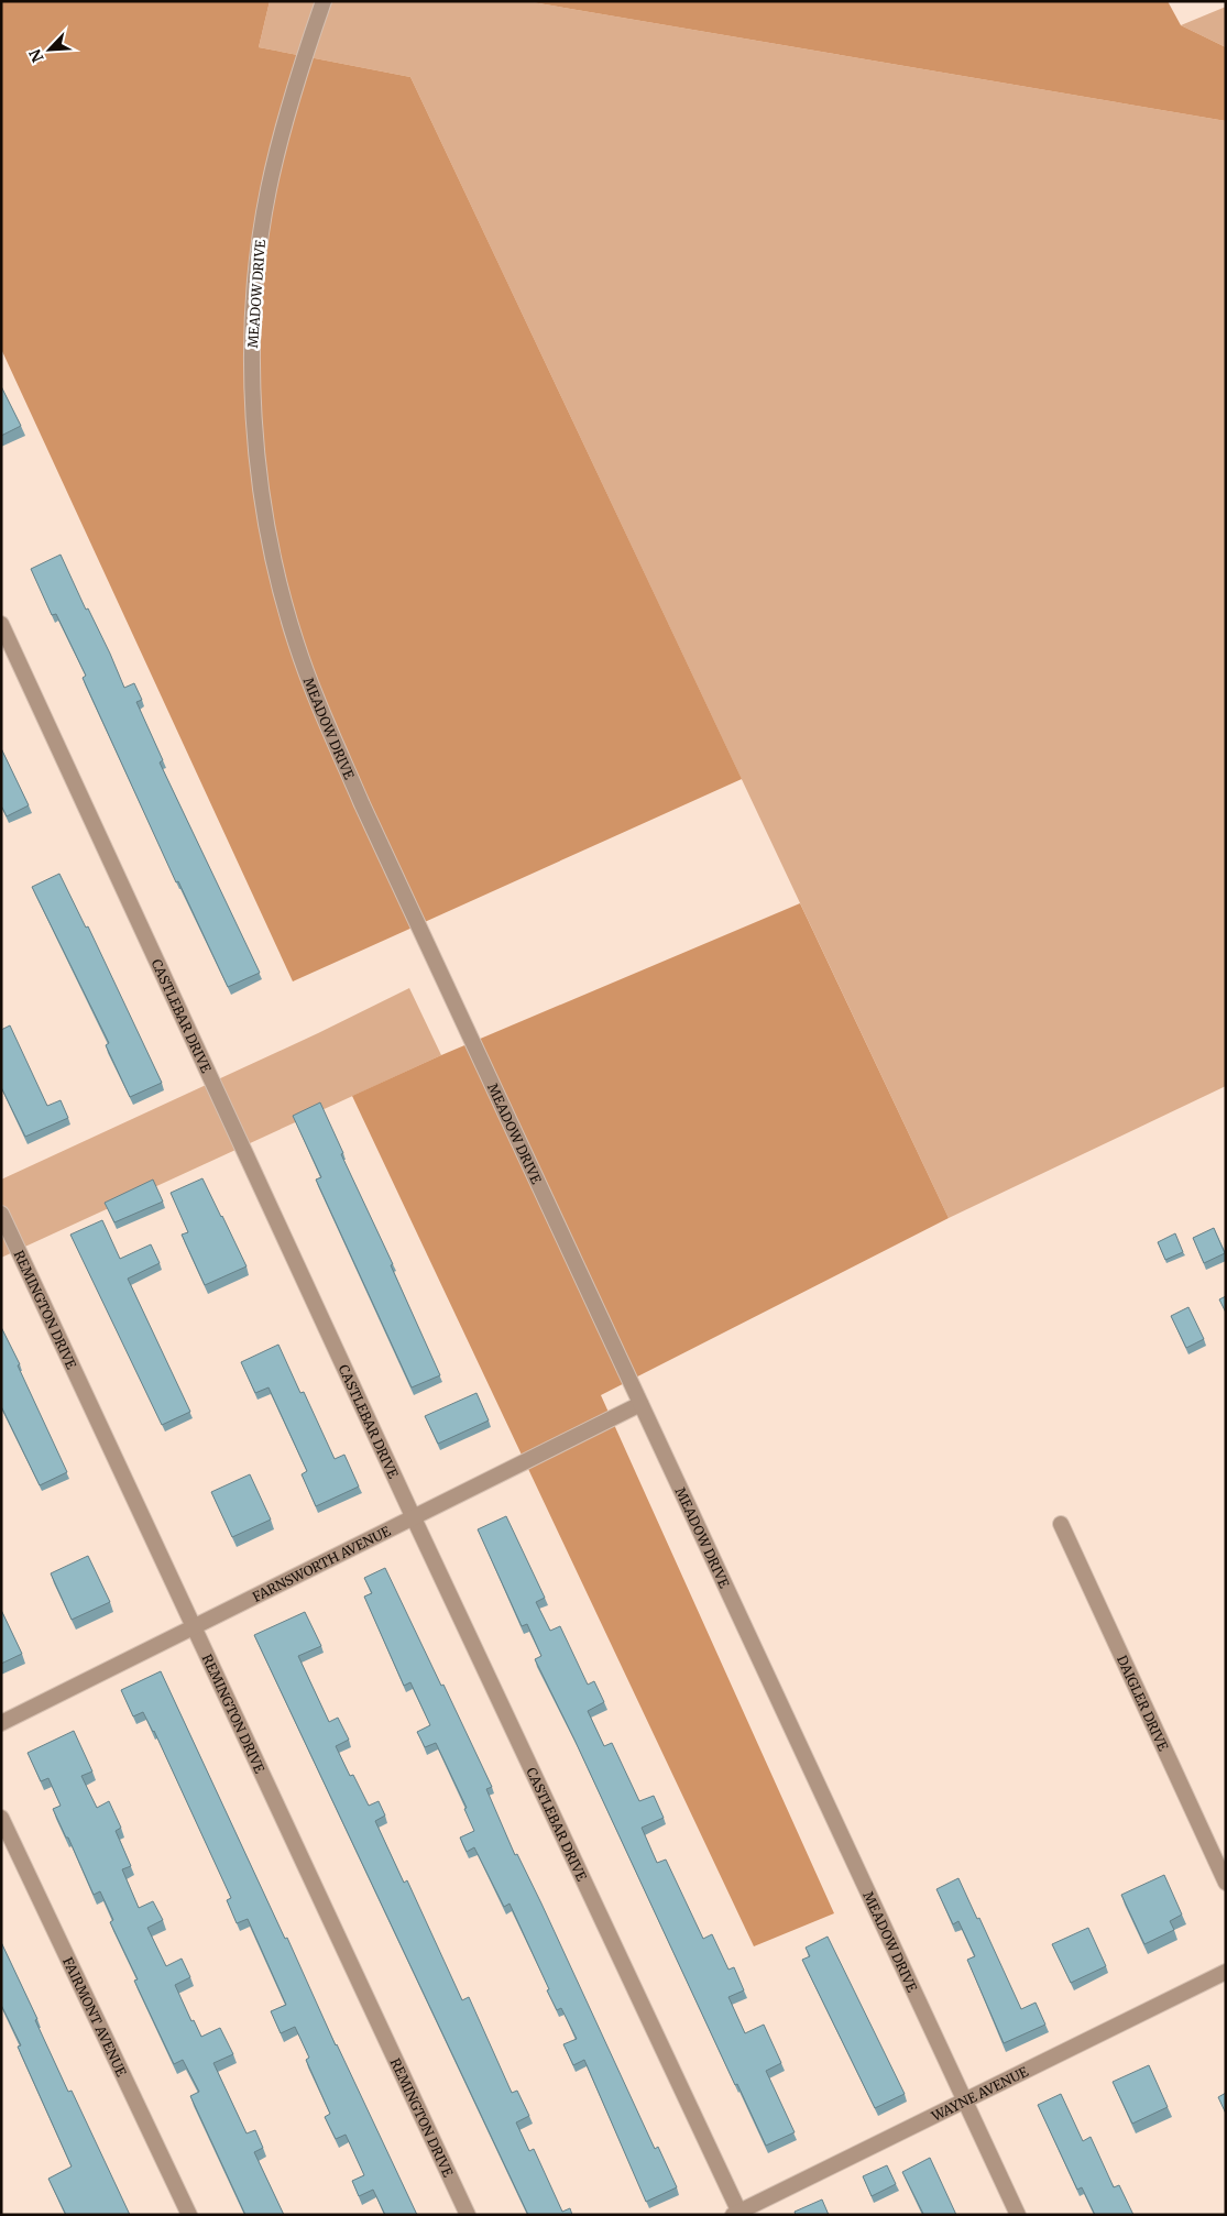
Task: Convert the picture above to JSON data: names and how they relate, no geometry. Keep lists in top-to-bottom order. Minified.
{"streets":{"street":["MEADOW DRIVE","CASTLEBAR DRIVE","REMINGTON DRIVE","FARNSWORTH AVENUE","DAIGLER DRIVE","FAIRMONT AVENUE","WAYNE AVENUE"]},"crossings":[["MEADOW DRIVE","FARNSWORTH AVENUE"],["MEADOW DRIVE","WAYNE AVENUE"],["CASTLEBAR DRIVE","FARNSWORTH AVENUE"],["CASTLEBAR DRIVE","WAYNE AVENUE"],["REMINGTON DRIVE","FARNSWORTH AVENUE"]],"north":"bottom left"}
